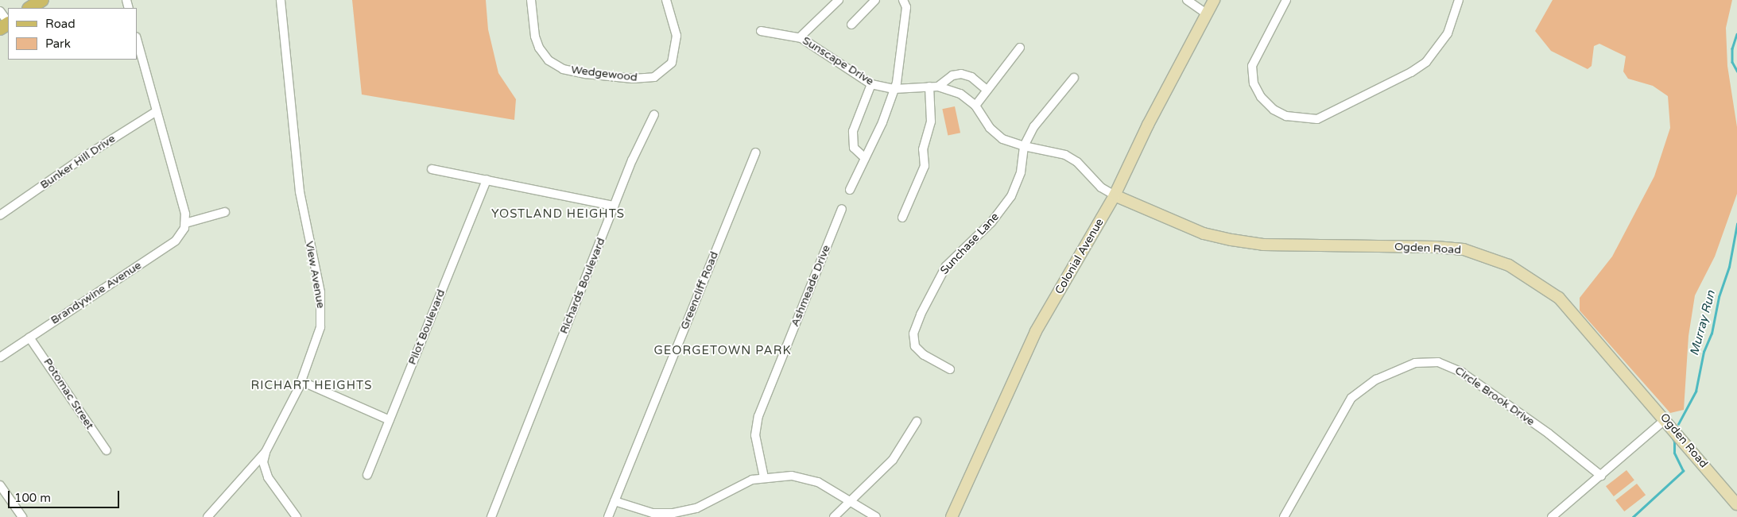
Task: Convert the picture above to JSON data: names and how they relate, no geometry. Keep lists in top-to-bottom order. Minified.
{"streets":{"street":["Sunscape Drive","Wedgewood","Bunker Hill Drive","Sunchase Lane","Ogden Road","Colonial Avenue","View Avenue","Richards Boulevard","Ashmeade Drive","Greencliff Road","Brandywine Avenue","Pilot Boulevard","Potomac Street","Circle Brook Drive"]},"crossings":[["Sunscape Drive","Sunchase Lane"],["Sunscape Drive","Ogden Road"],["Sunscape Drive","Colonial Avenue"],["Ogden Road","Colonial Avenue"],["Brandywine Avenue","Potomac Street"]],"districts":["YOSTLAND HEIGHTS","GEORGETOWN PARK","RICHART HEIGHTS"],"water":["Murray Run"],"legend":["Road","Park"],"scale_bar":"100 m"}
